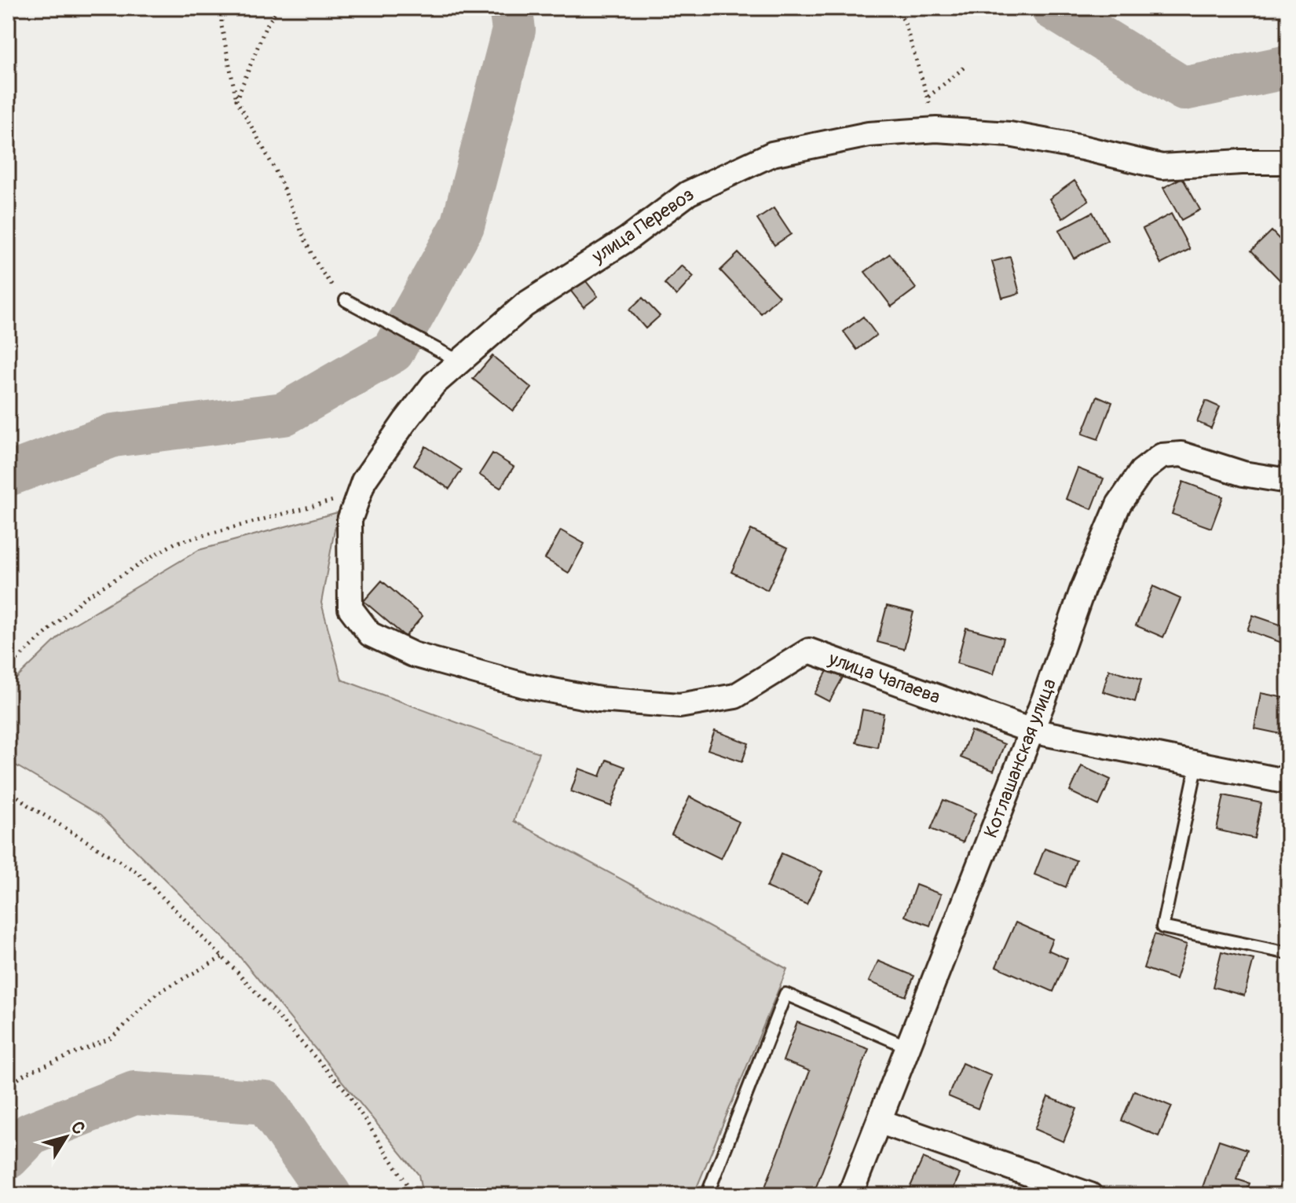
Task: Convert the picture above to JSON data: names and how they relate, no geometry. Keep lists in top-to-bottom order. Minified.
{"streets":{"street":["улица Перевоз","улица Чапаева","Котлашанская улица"]},"crossings":[["улица Перевоз","улица Чапаева"],["улица Чапаева","Котлашанская улица"]],"north":"top right"}
